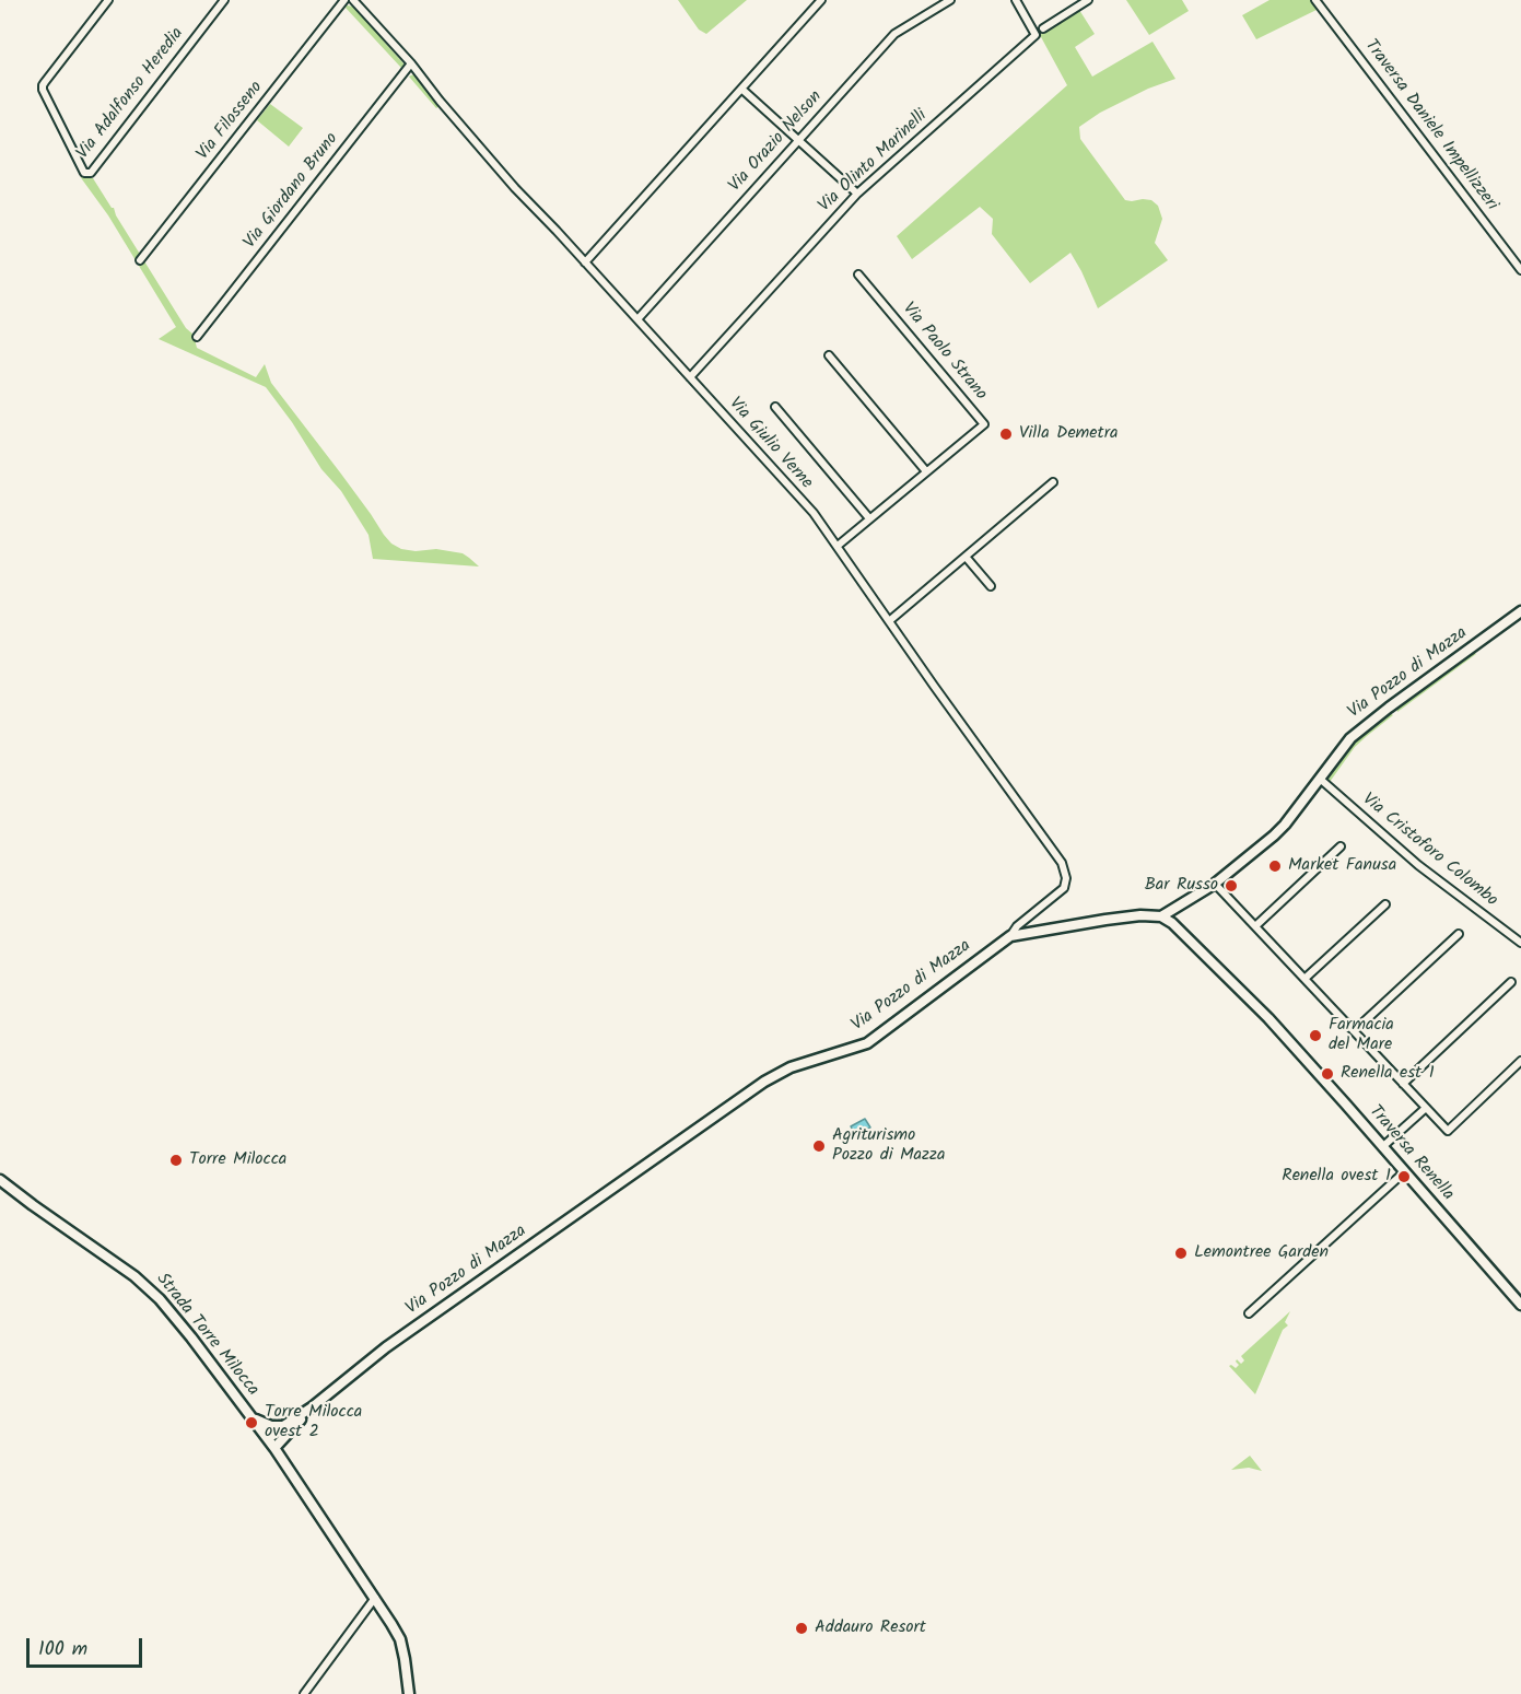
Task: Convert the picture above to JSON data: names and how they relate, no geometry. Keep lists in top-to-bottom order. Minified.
{"streets":{"street":["Via Adalfonso Heredia","Via Filosseno","Traversa Daniele Impellizzeri","Via Orazio Nelson","Via Olinto Marinelli","Via Giordano Bruno","Via Paolo Strano","Via Giulio Verne","Via Pozzo di Mazza","Via Cristoforo Colombo","Traversa Renella","Strada Torre Milocca"]},"crossings":[["Via Orazio Nelson","Via Giulio Verne"],["Via Olinto Marinelli","Via Giulio Verne"],["Via Giordano Bruno","Via Giulio Verne"],["Via Paolo Strano","Via Giulio Verne"],["Via Giulio Verne","Via Pozzo di Mazza"],["Via Pozzo di Mazza","Via Cristoforo Colombo"],["Via Pozzo di Mazza","Traversa Renella"]],"places":["Villa Demetra","Market Fanusa","Bar Russo","Farmacia del Mare","Renella est 1","Agriturismo Pozzo di Mazza","Torre Milocca","Renella ovest 1","Lemontree Garden","Torre Milocca ovest 2","Addauro Resort"],"scale_bar":"100 m"}
